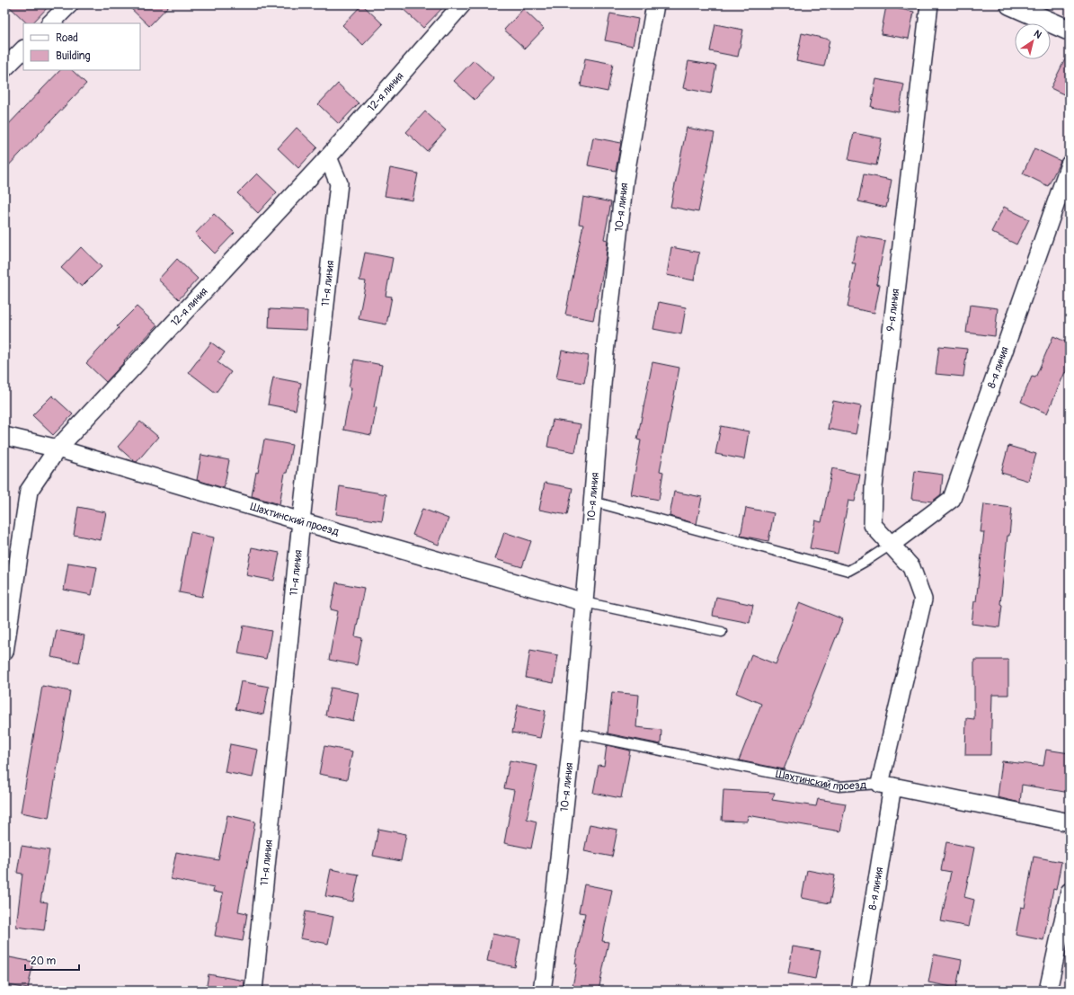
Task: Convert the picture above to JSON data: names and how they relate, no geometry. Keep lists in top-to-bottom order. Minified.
{"streets":{"street":["12-я линия","10-я линия","11-я линия","9-я линия","8-я линия","Шахтинский проезд"]},"crossings":[["12-я линия","11-я линия"],["12-я линия","Шахтинский проезд"],["10-я линия","Шахтинский проезд"],["11-я линия","Шахтинский проезд"],["9-я линия","8-я линия"],["8-я линия","Шахтинский проезд"]],"legend":["Road","Building"],"scale_bar":"20 m","north":"top right"}
